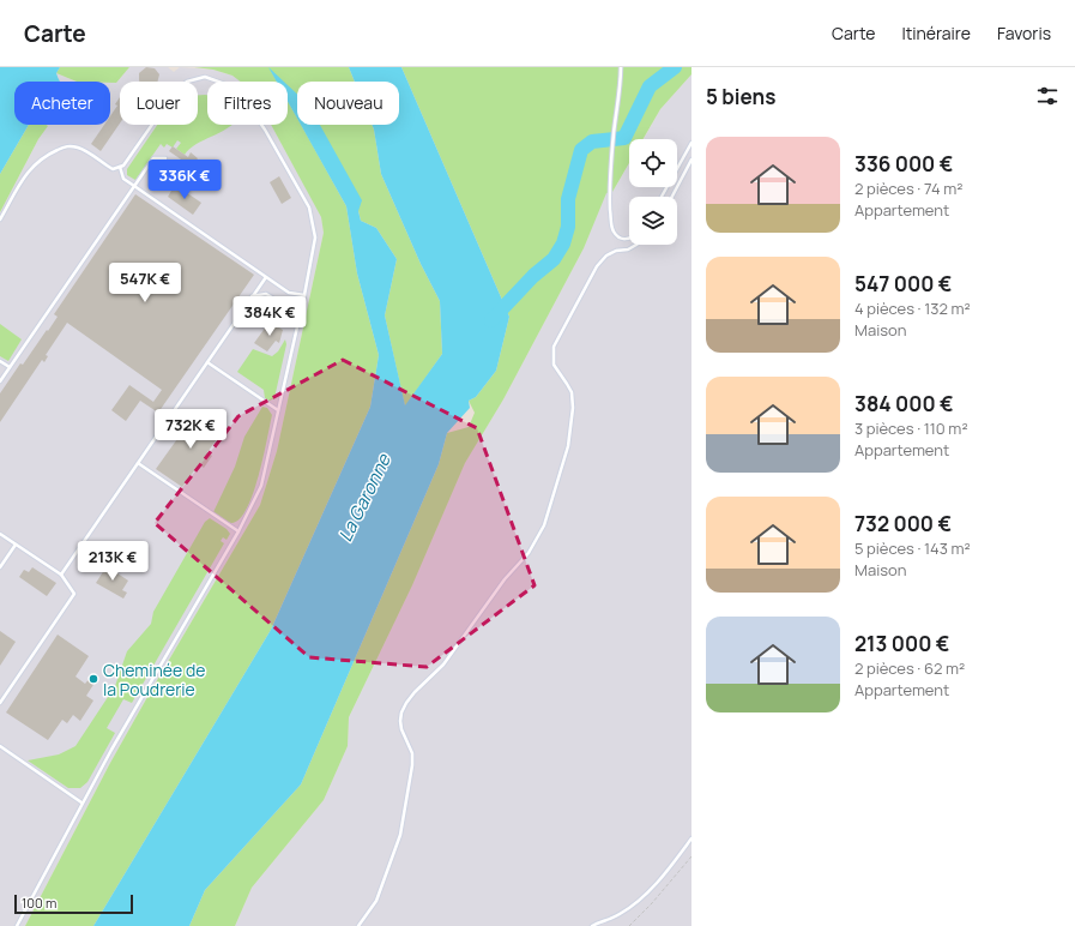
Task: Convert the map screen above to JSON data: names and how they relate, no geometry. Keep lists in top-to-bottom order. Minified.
{"water":["La Garonne"],"places":["Cheminée de la Poudrerie"],"scale_bar":"100 m","page":{"header":"Carte","nav":["Carte","Itinéraire","Favoris"],"heading":"5 biens","chip":["Acheter","Louer","Filtres","Nouveau"],"list":[{"name":"336 000 €","note":"2 pièces · 74 m² · Appartement"},{"name":"547 000 €","note":"4 pièces · 132 m² · Maison"},{"name":"384 000 €","note":"3 pièces · 110 m² · Appartement"},{"name":"732 000 €","note":"5 pièces · 143 m² · Maison"},{"name":"213 000 €","note":"2 pièces · 62 m² · Appartement"}],"price":["336K €","547K €","384K €","732K €","213K €"],"scale":"100 m"}}
